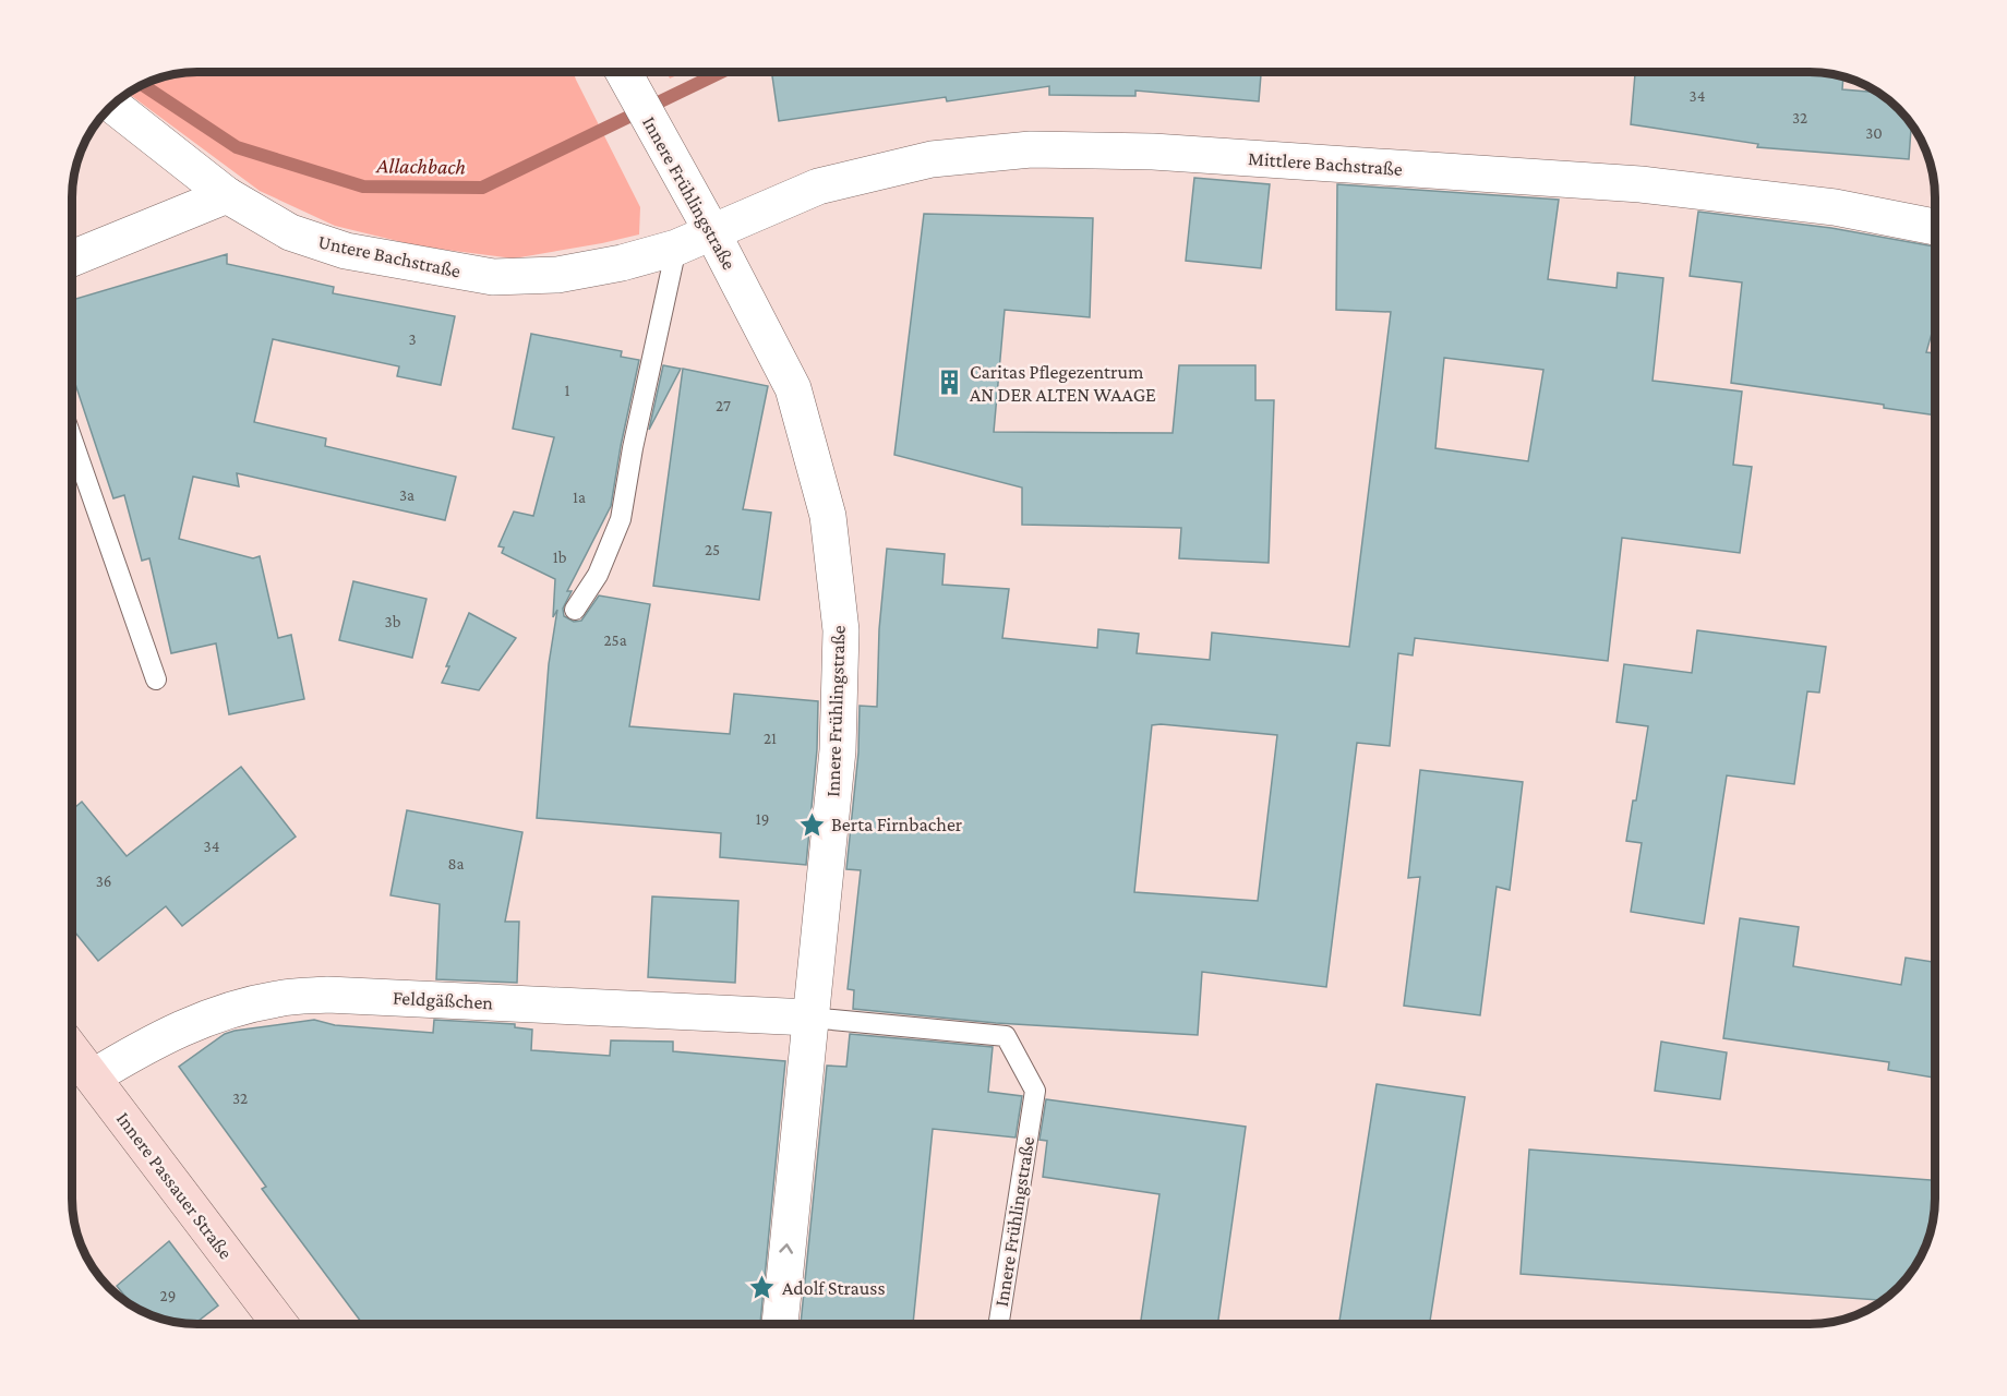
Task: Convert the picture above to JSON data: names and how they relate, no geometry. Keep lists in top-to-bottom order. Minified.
{"streets":{"main road":["Innere Passauer Straße"],"street":["Mittlere Bachstraße","Innere Frühlingstraße","Untere Bachstraße","Feldgäßchen"]},"crossings":[["Mittlere Bachstraße","Innere Frühlingstraße"],["Mittlere Bachstraße","Untere Bachstraße"],["Innere Frühlingstraße","Untere Bachstraße"],["Innere Frühlingstraße","Feldgäßchen"],["Feldgäßchen","Innere Passauer Straße"]],"water":["Allachbach"],"places":{"building":["Caritas Pflegezentrum AN DER ALTEN WAAGE"],"place":["Berta Firnbacher","Adolf Strauss"]},"house_numbers":["34","32","30","3","1","27","3a","1a","25","1b","3b","25a","21","19","34","8a","36","32","29"]}
